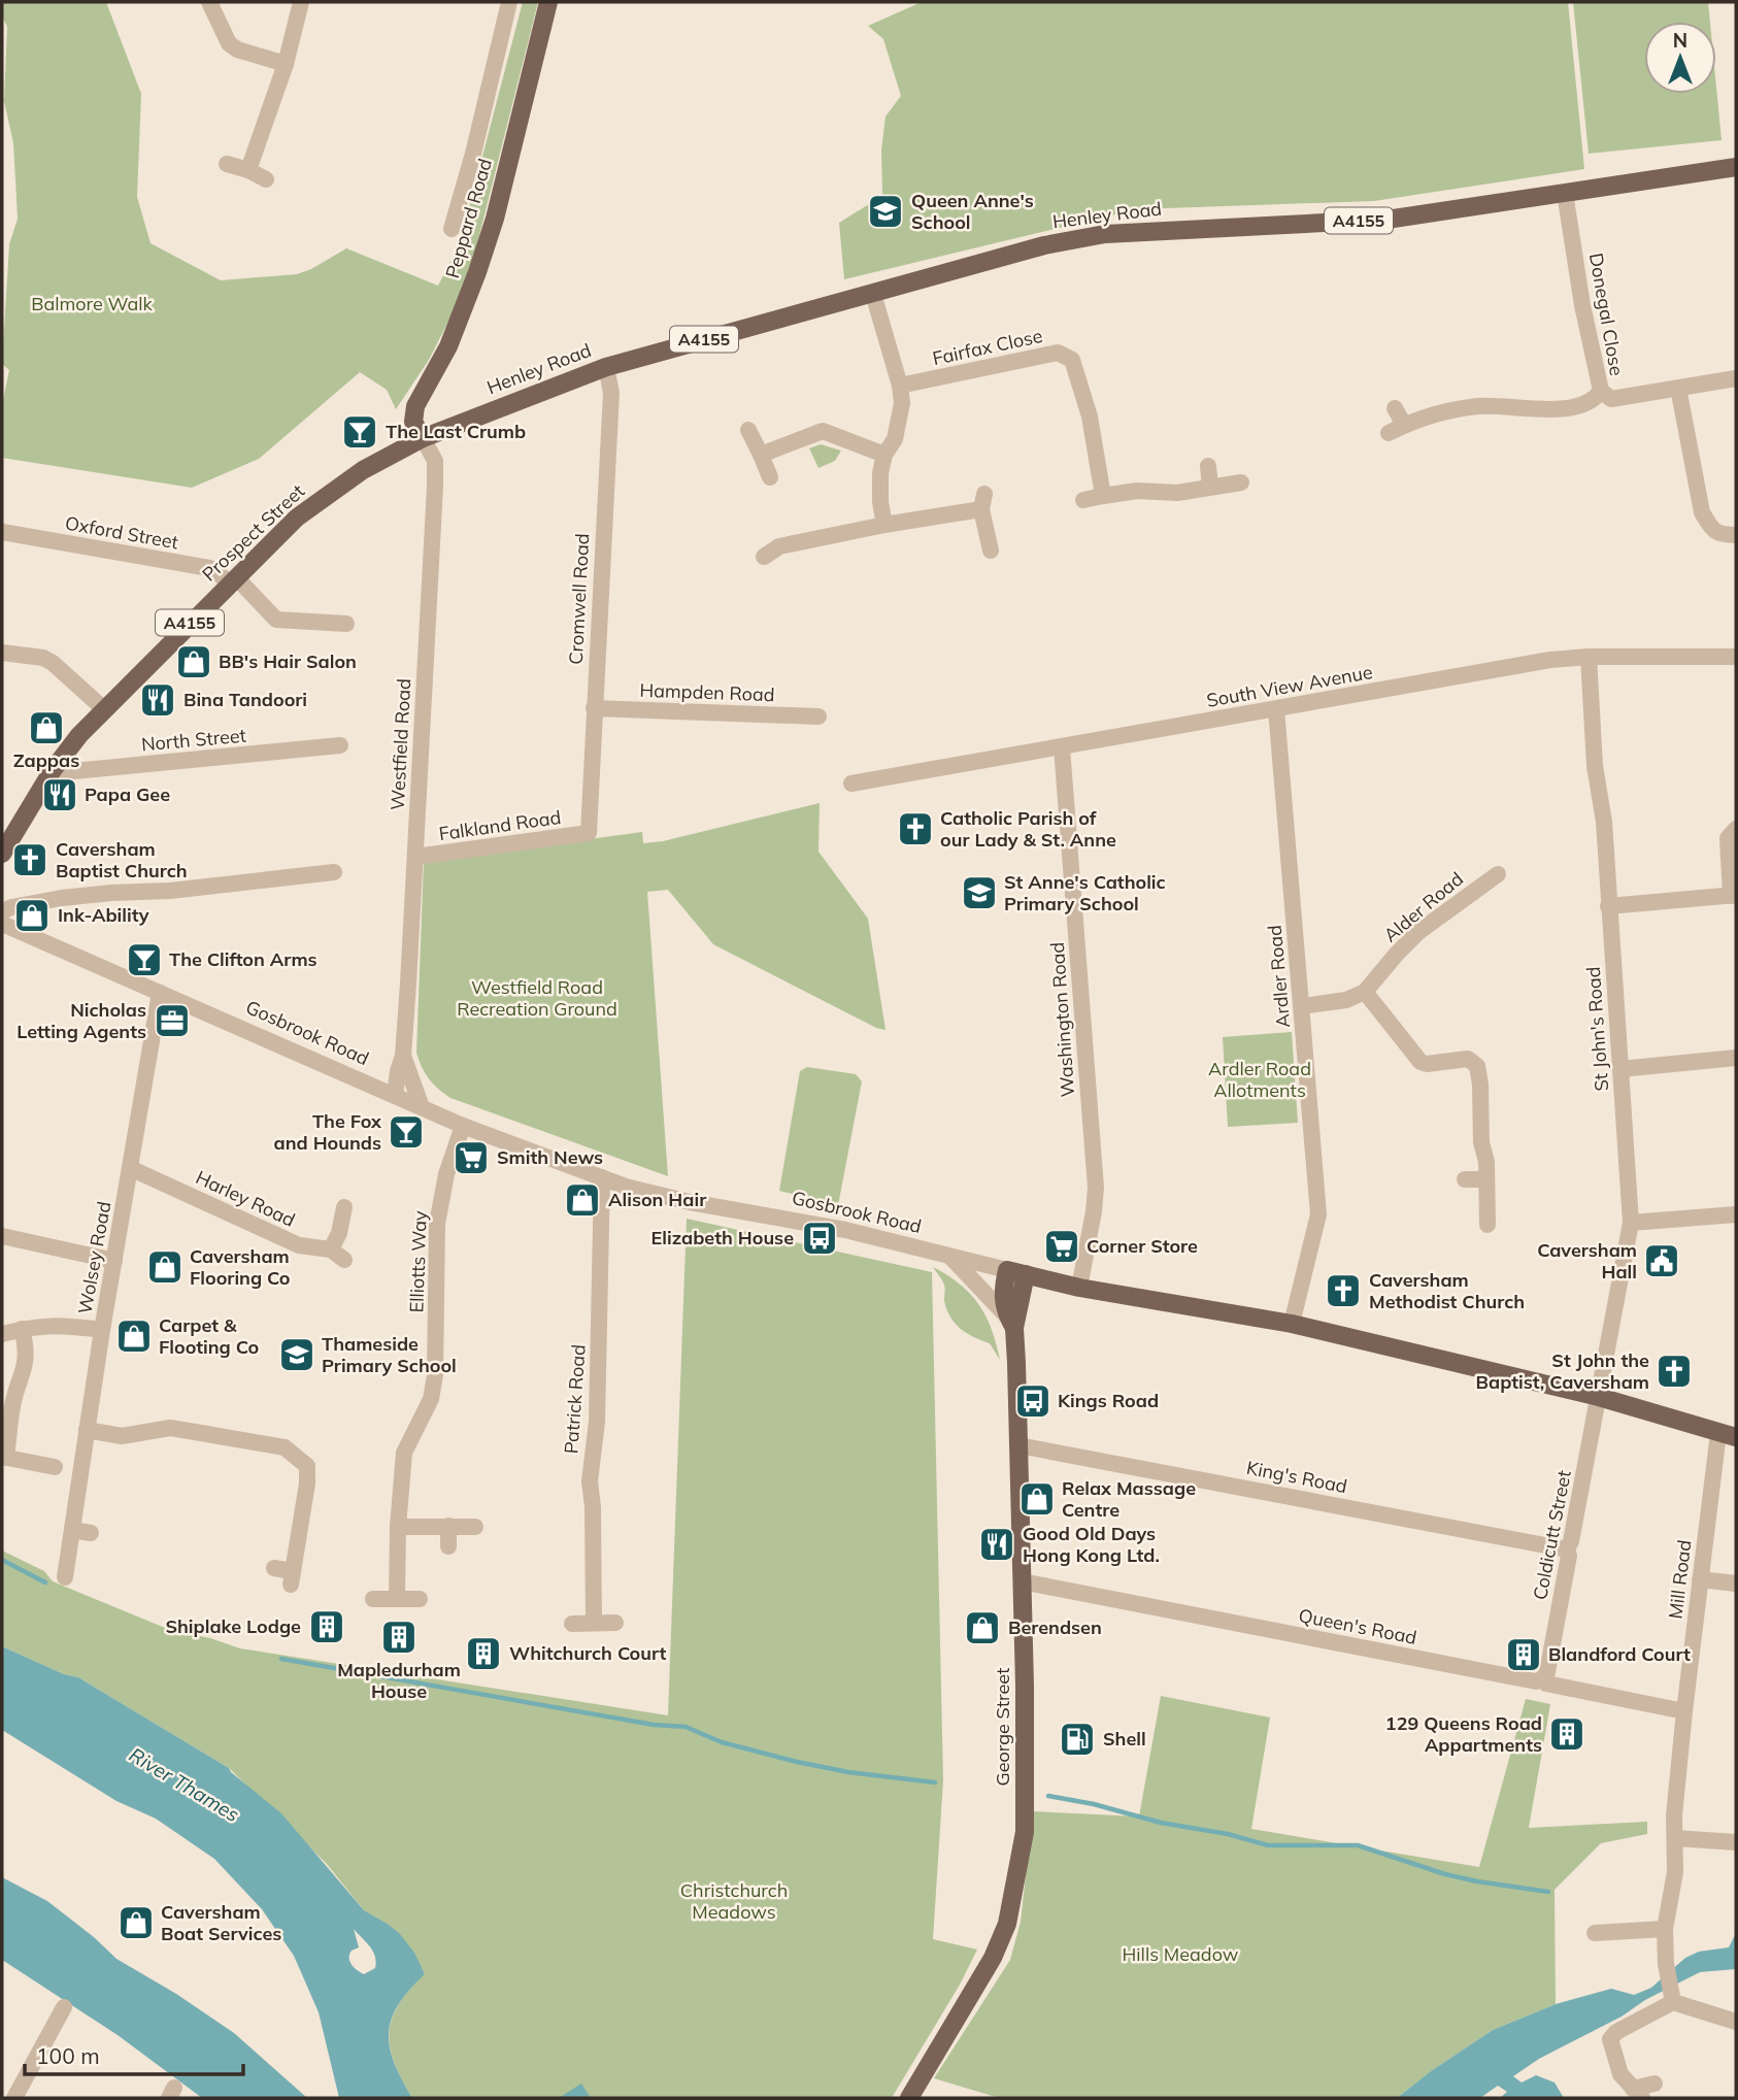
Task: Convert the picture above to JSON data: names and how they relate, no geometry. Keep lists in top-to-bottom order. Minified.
{"streets":{"main road":["Henley Road","Peppard Road","A4155","Prospect Street","Gosbrook Road","George Street"],"street":["Donegal Close","Fairfax Close","Oxford Street","Cromwell Road","South View Avenue","Hampden Road","North Street","Westfield Road","Falkland Road","Alder Road","Ardler Road","Washington Road","St John's Road","Harley Road","Wolsey Road","Elliotts Way","Patrick Road","King's Road","Coldicutt Street","Mill Road","Queen's Road"]},"crossings":[["Henley Road","Peppard Road"],["Henley Road","Donegal Close"],["Henley Road","Prospect Street"],["Henley Road","Cromwell Road"],["Henley Road","Westfield Road"],["Peppard Road","Prospect Street"],["Peppard Road","Westfield Road"],["Oxford Street","Prospect Street"],["Prospect Street","North Street"],["Prospect Street","Westfield Road"],["Cromwell Road","Hampden Road"],["Cromwell Road","Falkland Road"],["South View Avenue","Ardler Road"],["South View Avenue","Washington Road"],["South View Avenue","St John's Road"],["Westfield Road","Falkland Road"],["Westfield Road","Gosbrook Road"],["Ardler Road","Gosbrook Road"],["Washington Road","Gosbrook Road"],["St John's Road","Gosbrook Road"],["St John's Road","Coldicutt Street"],["Gosbrook Road","Wolsey Road"],["Gosbrook Road","Elliotts Way"],["Gosbrook Road","Patrick Road"],["Gosbrook Road","Coldicutt Street"],["Gosbrook Road","Mill Road"],["Gosbrook Road","George Street"],["Harley Road","Wolsey Road"],["King's Road","Coldicutt Street"],["King's Road","George Street"],["Coldicutt Street","Queen's Road"],["Mill Road","Queen's Road"],["Queen's Road","George Street"]],"water":["River Thames"],"parks":["Balmore Walk","Westfield Road Recreation Ground","Ardler Road Allotments","Christchurch Meadows","Hills Meadow"],"places":{"school or university":["Queen Anne's School","St Anne's Catholic Primary School","Thameside Primary School"],"bar":["The Last Crumb","The Clifton Arms","The Fox and Hounds"],"shop":["BB's Hair Salon","Zappas","Ink-Ability","Alison Hair","Caversham Flooring Co","Carpet & Flooting Co","Relax Massage Centre","Berendsen","Caversham Boat Services"],"restaurant":["Bina Tandoori","Papa Gee","Good Old Days Hong Kong Ltd."],"church":["Catholic Parish of our Lady & St. Anne","Caversham Baptist Church","Caversham Methodist Church","St John the Baptist, Caversham"],"office":["Nicholas Letting Agents"],"supermarket":["Smith News","Corner Store"],"bus stop":["Elizabeth House","Kings Road"],"public building":["Caversham Hall"],"building":["Shiplake Lodge","Mapledurham House","Whitchurch Court","Blandford Court","129 Queens Road Appartments"],"fuel station":["Shell"]},"scale_bar":"100 m","north":"top"}
